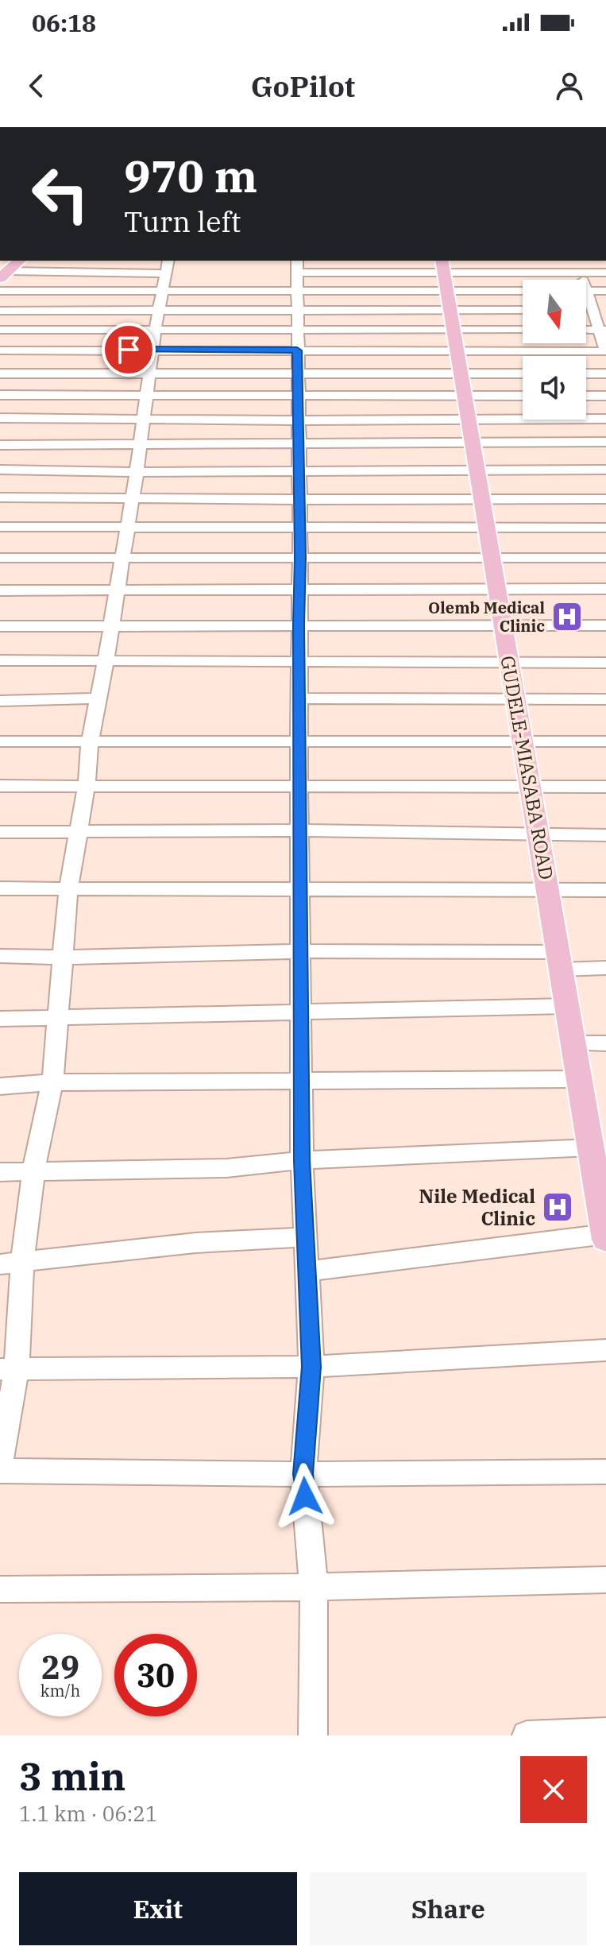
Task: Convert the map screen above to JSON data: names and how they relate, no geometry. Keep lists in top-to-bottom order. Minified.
{"streets":{"main road":["GUDELE-MIASABA ROAD"]},"places":{"hospital":["Olemb Medical Clinic","Nile Medical Clinic"]},"north":"bottom","page":{"status":"06:18","header":"GoPilot","turn":["970 m","Turn left"],"speed":"29 km/h","limit":"30","heading":["3 min","1.1 km · 06:21"],"buttons":["Exit","Share"]}}
